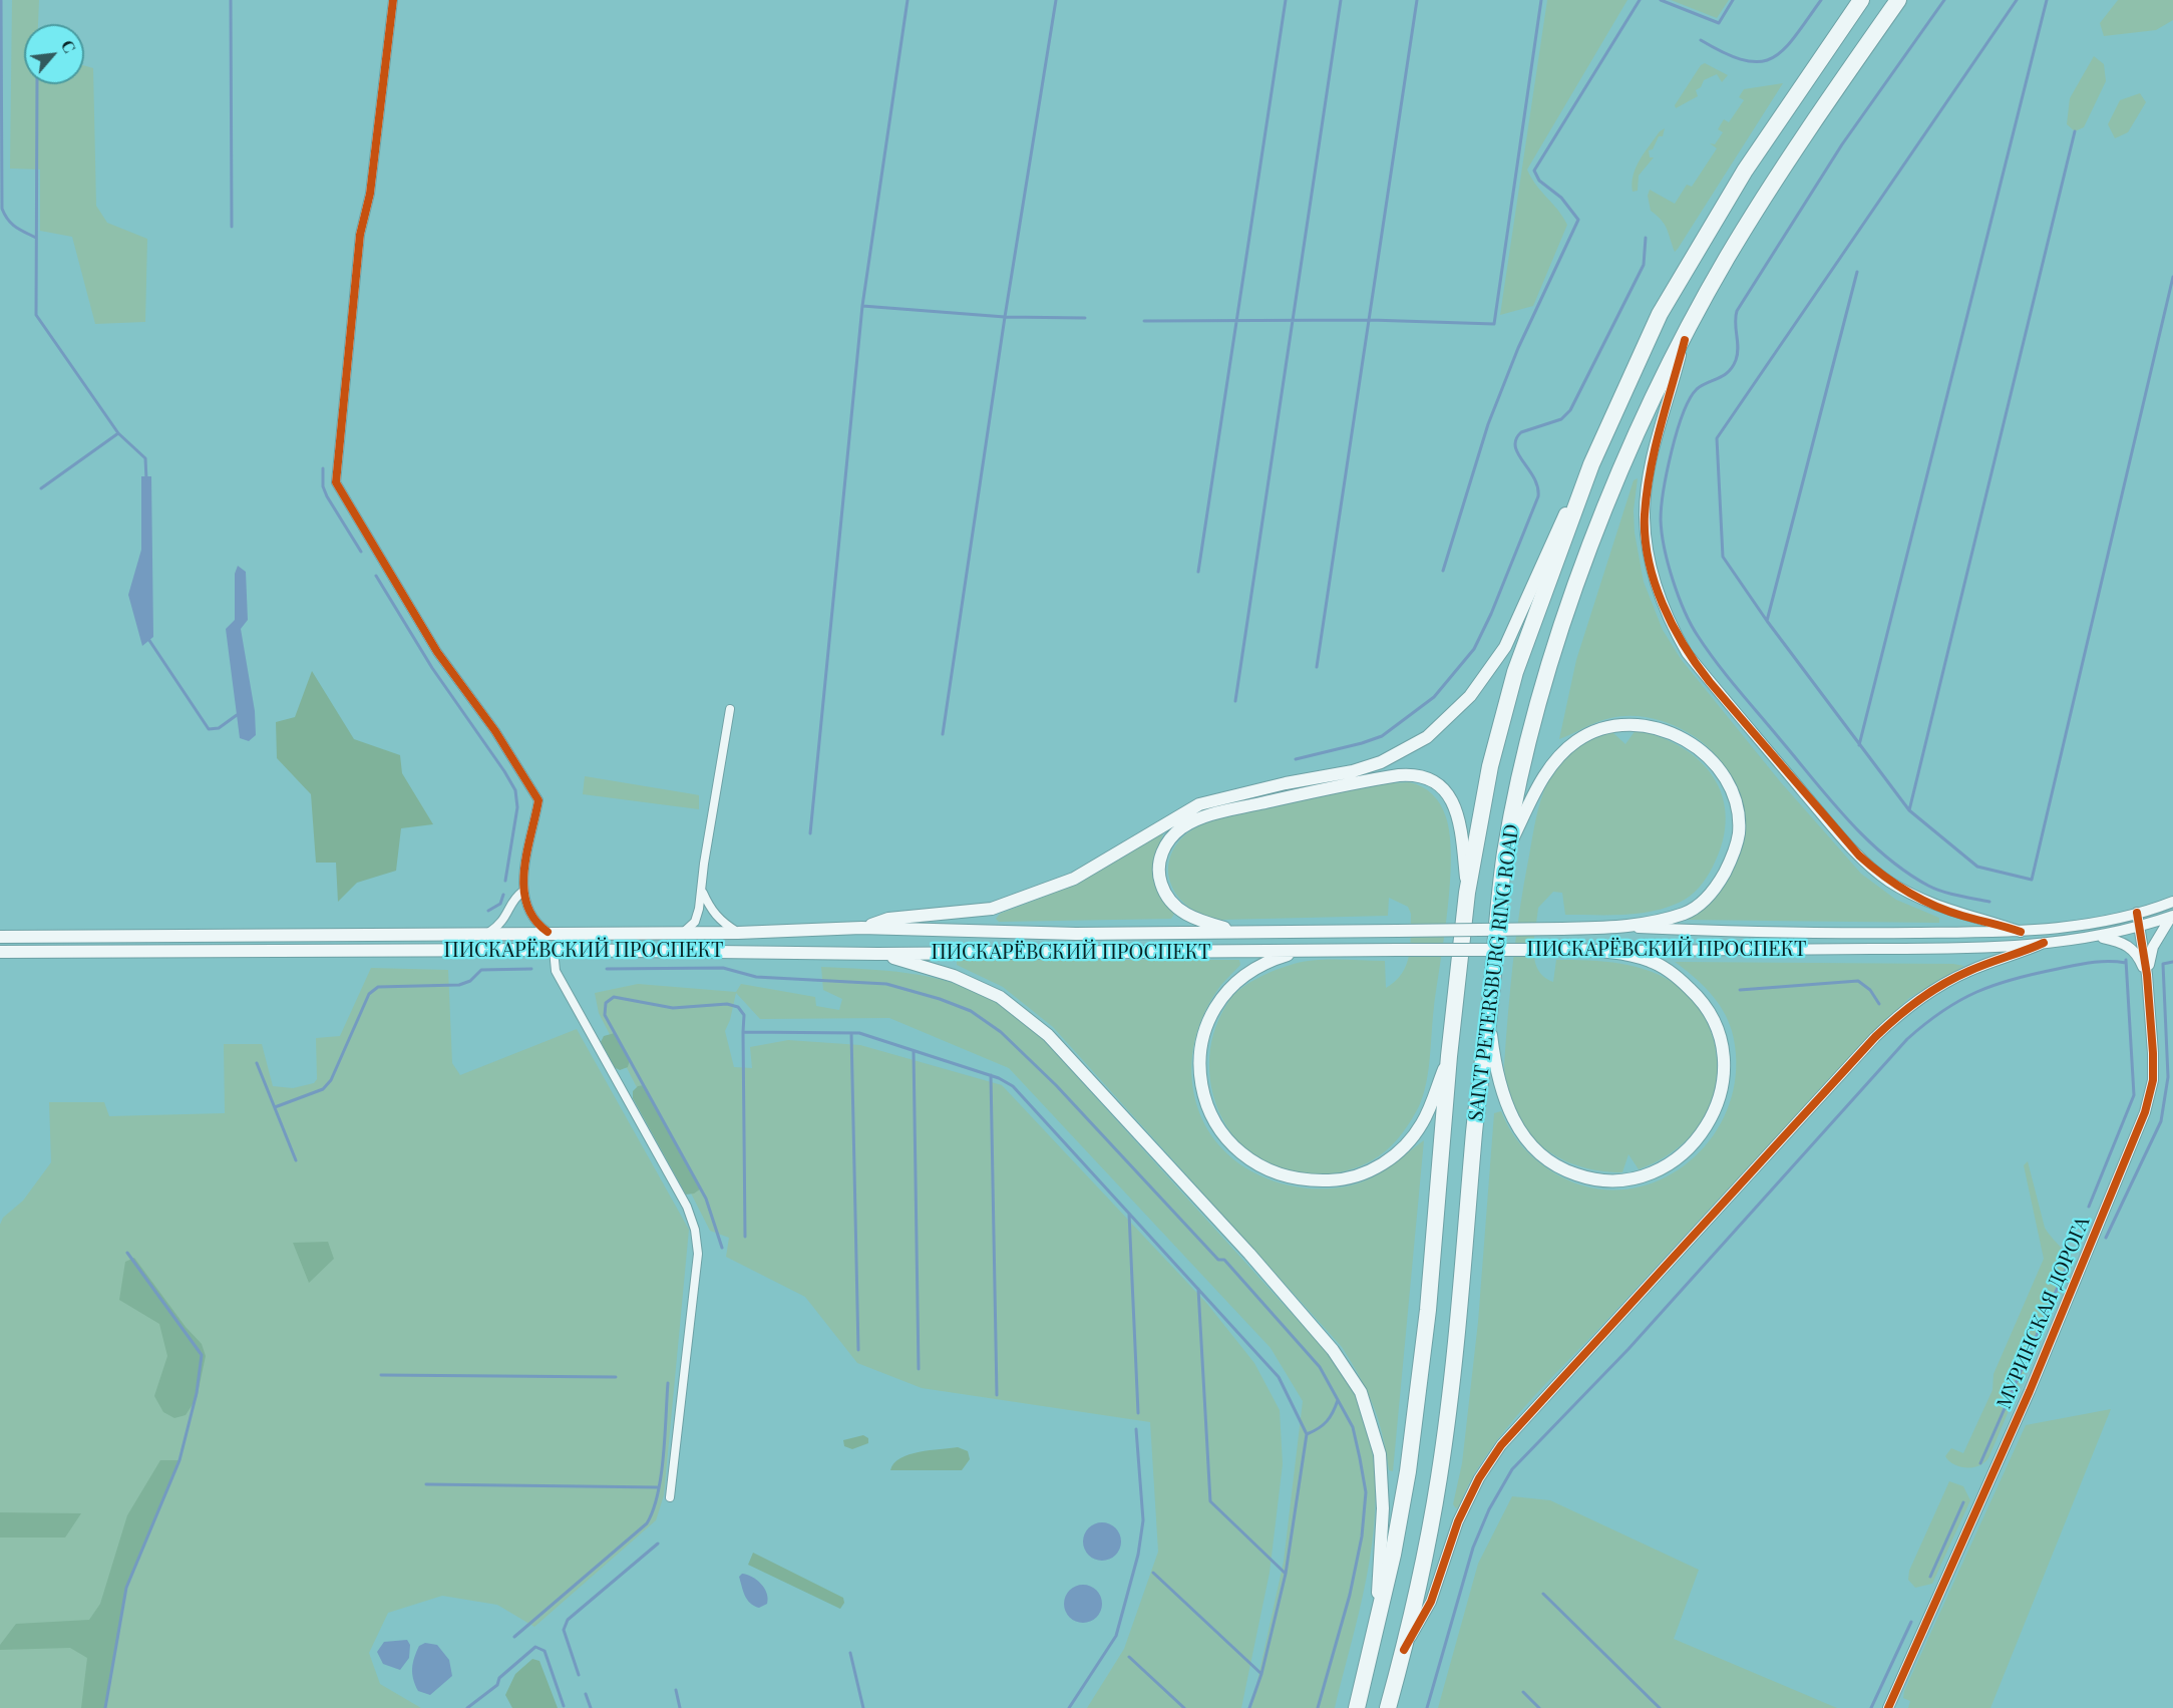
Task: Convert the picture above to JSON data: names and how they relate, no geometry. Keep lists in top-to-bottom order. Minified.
{"streets":{"highway":["SAINT PETERSBURG RING ROAD"],"main road":["ПИСКАРЁВСКИЙ ПРОСПЕКТ"],"street":["МУРИНСКАЯ ДОРОГА"]},"crossings":[["ПИСКАРЁВСКИЙ ПРОСПЕКТ","МУРИНСКАЯ ДОРОГА"]],"north":"top right"}
